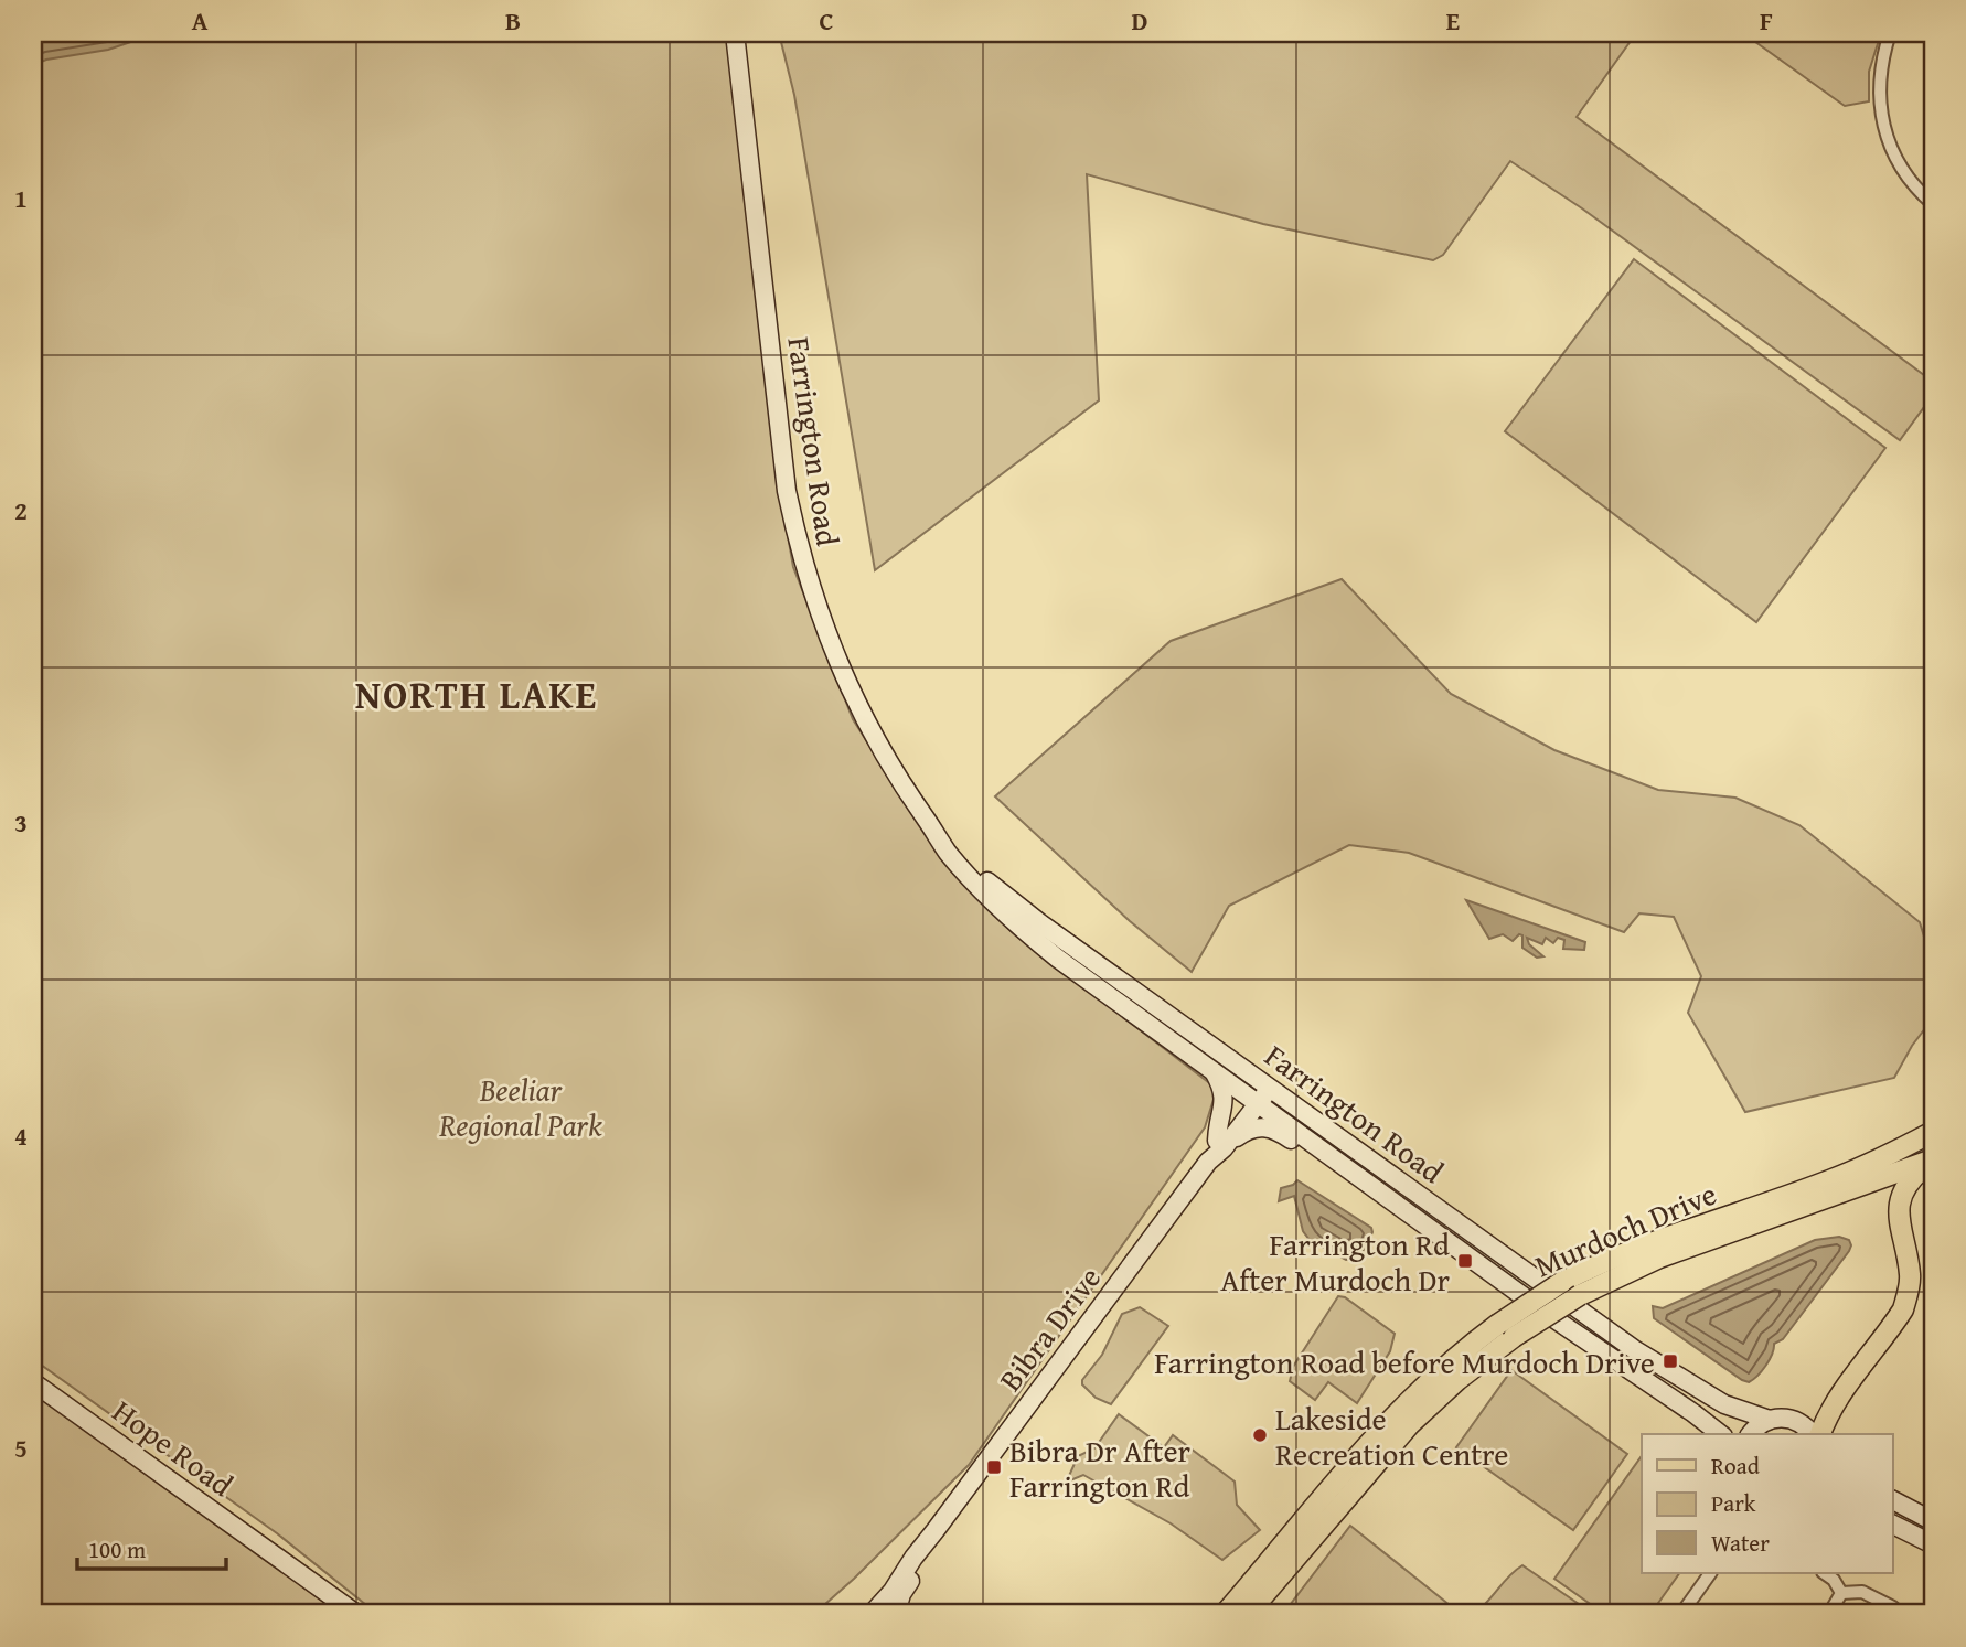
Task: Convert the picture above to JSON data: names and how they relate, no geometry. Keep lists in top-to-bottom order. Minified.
{"streets":{"main road":["Farrington Road","Murdoch Drive","Bibra Drive","Hope Road"]},"crossings":[["Farrington Road","Bibra Drive"]],"districts":["NORTH LAKE"],"parks":["Beeliar Regional Park"],"places":{"transit":["Farrington Rd After Murdoch Dr","Farrington Road before Murdoch Drive","Bibra Dr After Farrington Rd"],"other":["Lakeside Recreation Centre"]},"legend":["Road","Park","Water"],"scale_bar":"100 m","grid":{"columns":["A","B","C","D","E","F"],"rows":["1","2","3","4","5"]}}
